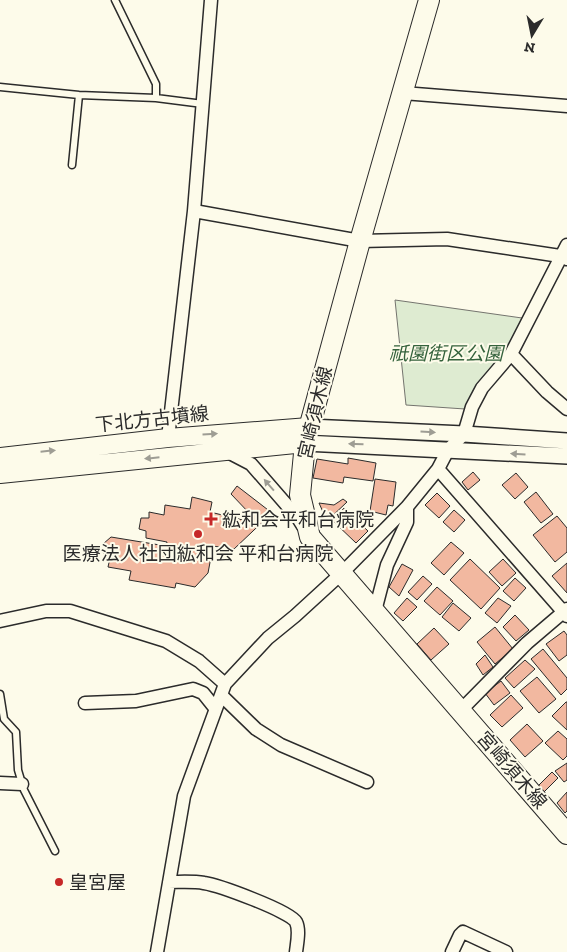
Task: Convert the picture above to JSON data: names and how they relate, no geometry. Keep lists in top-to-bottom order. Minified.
{"streets":{"main road":["宮崎須木線","下北方古墳線"]},"crossings":[["宮崎須木線","下北方古墳線"]],"parks":["祇園街区公園"],"places":{"health":["紘和会平和台病院"],"other":["医療法人社団紘和会 平和台病院","皇宮屋"]},"north":"bottom"}
